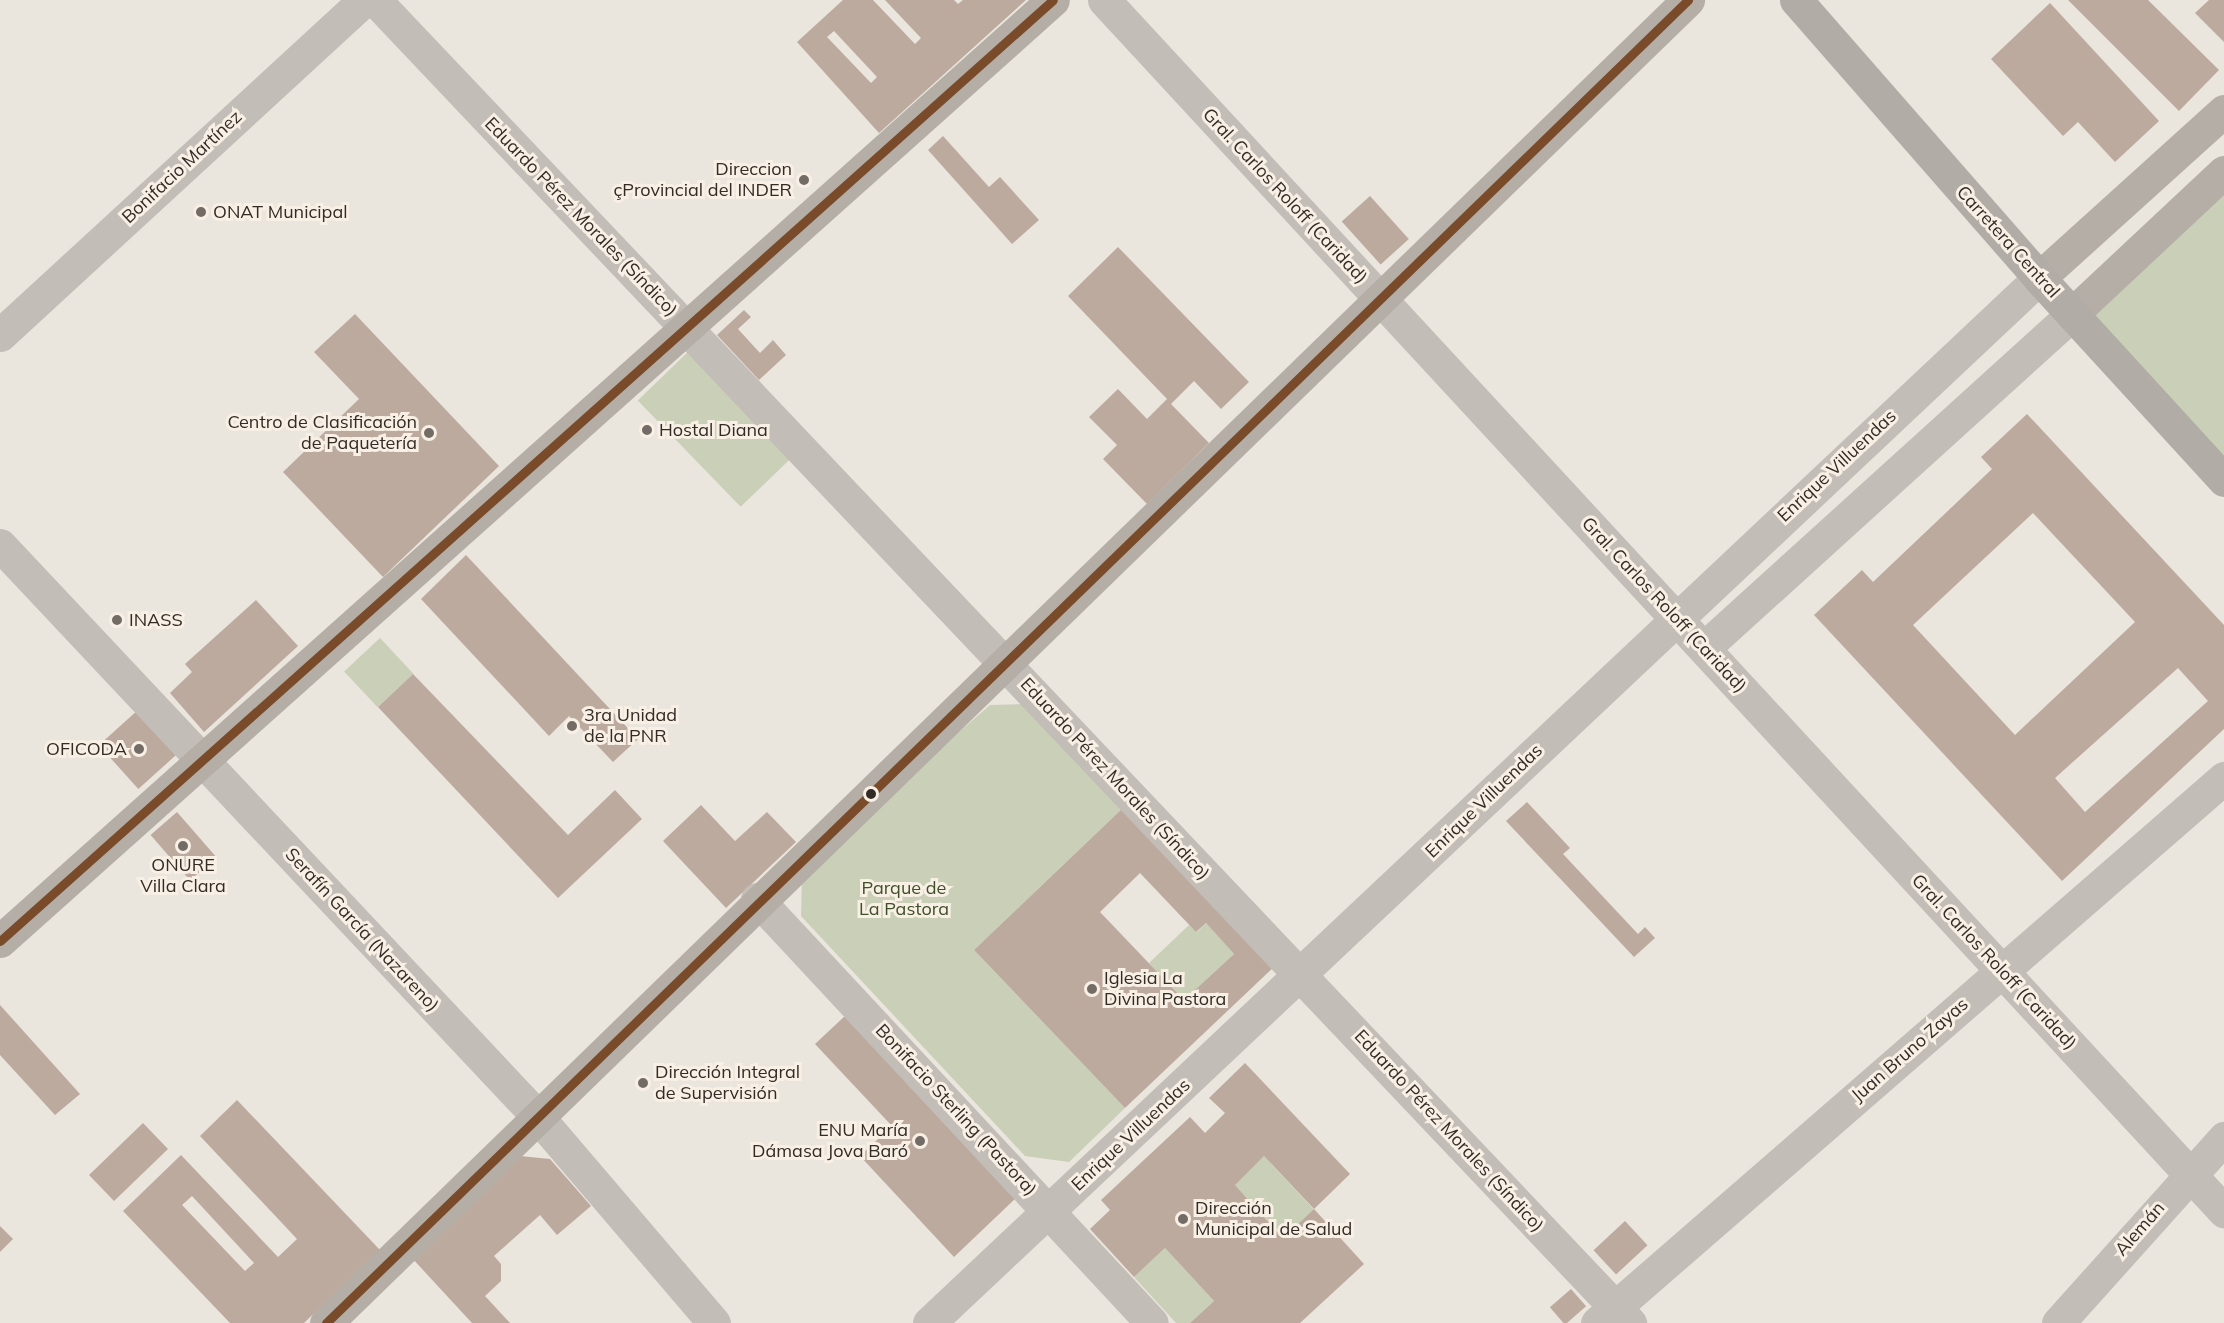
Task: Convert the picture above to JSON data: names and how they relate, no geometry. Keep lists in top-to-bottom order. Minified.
{"streets":{"main road":["Carretera Central"],"street":["Bonifacio Martínez","Gral. Carlos Roloff (Caridad)","Eduardo Pérez Morales (Síndico)","Enrique Villuendas","Serafín García (Nazareno)","Juan Bruno Zayas","Bonifacio Sterling (Pastora)","Alemán"]},"crossings":[["Gral. Carlos Roloff (Caridad)","Enrique Villuendas"],["Gral. Carlos Roloff (Caridad)","Juan Bruno Zayas"],["Gral. Carlos Roloff (Caridad)","Alemán"],["Eduardo Pérez Morales (Síndico)","Enrique Villuendas"],["Eduardo Pérez Morales (Síndico)","Juan Bruno Zayas"],["Carretera Central","Enrique Villuendas"],["Enrique Villuendas","Bonifacio Sterling (Pastora)"]],"parks":["Parque de La Pastora"],"places":["Direccion çProvincial del INDER","ONAT Municipal","Hostal Diana","Centro de Clasificación de Paquetería","INASS","3ra Unidad de la PNR","OFICODA","ONURE Villa Clara","Iglesia La Divina Pastora","Dirección Integral de Supervisión","ENU María Dámasa Jova Baró","Dirección Municipal de Salud"]}
